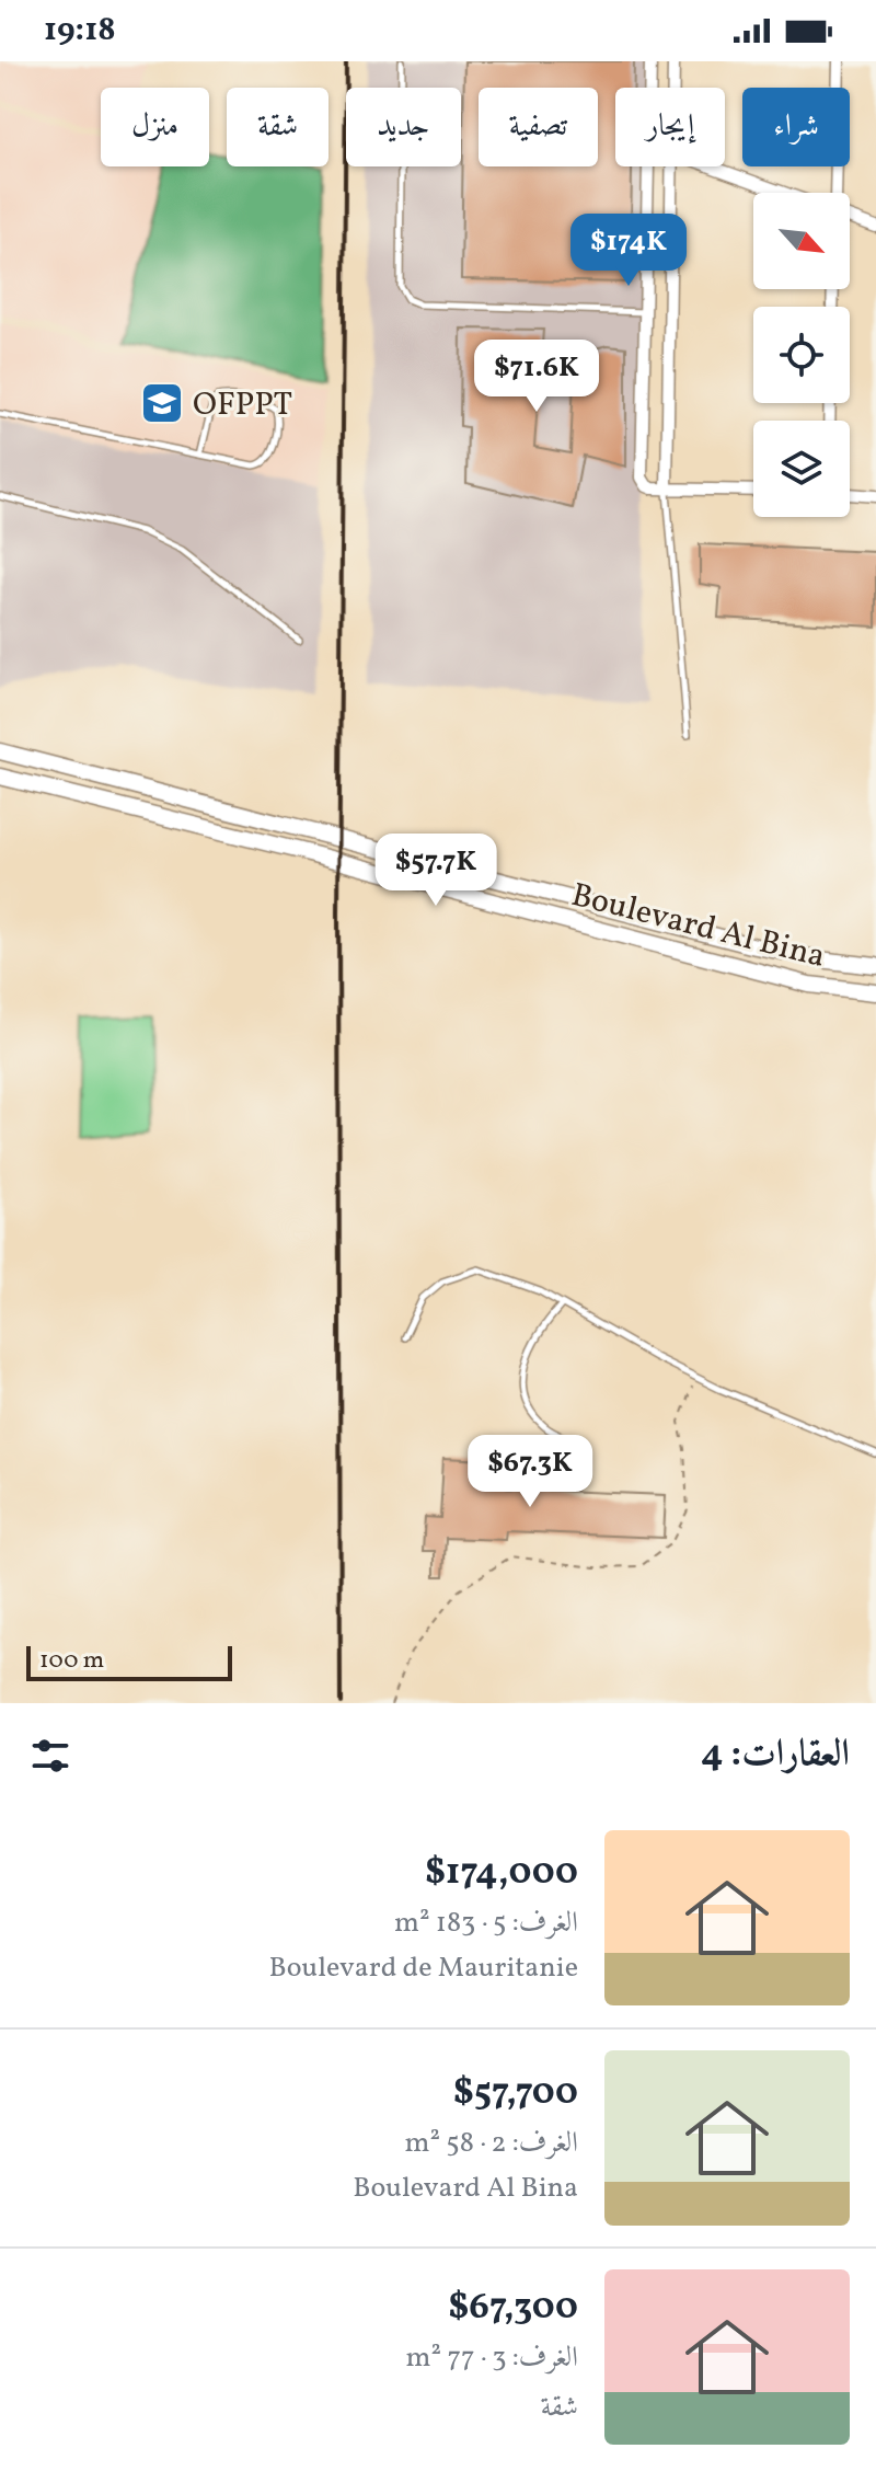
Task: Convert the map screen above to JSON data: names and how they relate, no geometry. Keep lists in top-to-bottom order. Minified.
{"streets":{"main road":["Boulevard Al Bina"]},"places":{"school or university":["OFPPT"]},"scale_bar":"100 m","north":"bottom right","page":{"status":"19:18","chip":["شراء","إيجار","تصفية","جديد","شقة","منزل"],"price":["$174K","$71.6K","$57.7K","$67.3K"],"scale":"100 m","heading":"العقارات: 4","list":[{"name":"$174,000","note":"الغرف: 5 · 183 m² · Boulevard de Mauritanie"},{"name":"$57,700","note":"الغرف: 2 · 58 m² · Boulevard Al Bina"},{"name":"$67,300","note":"الغرف: 3 · 77 m² · شقة"}]}}
